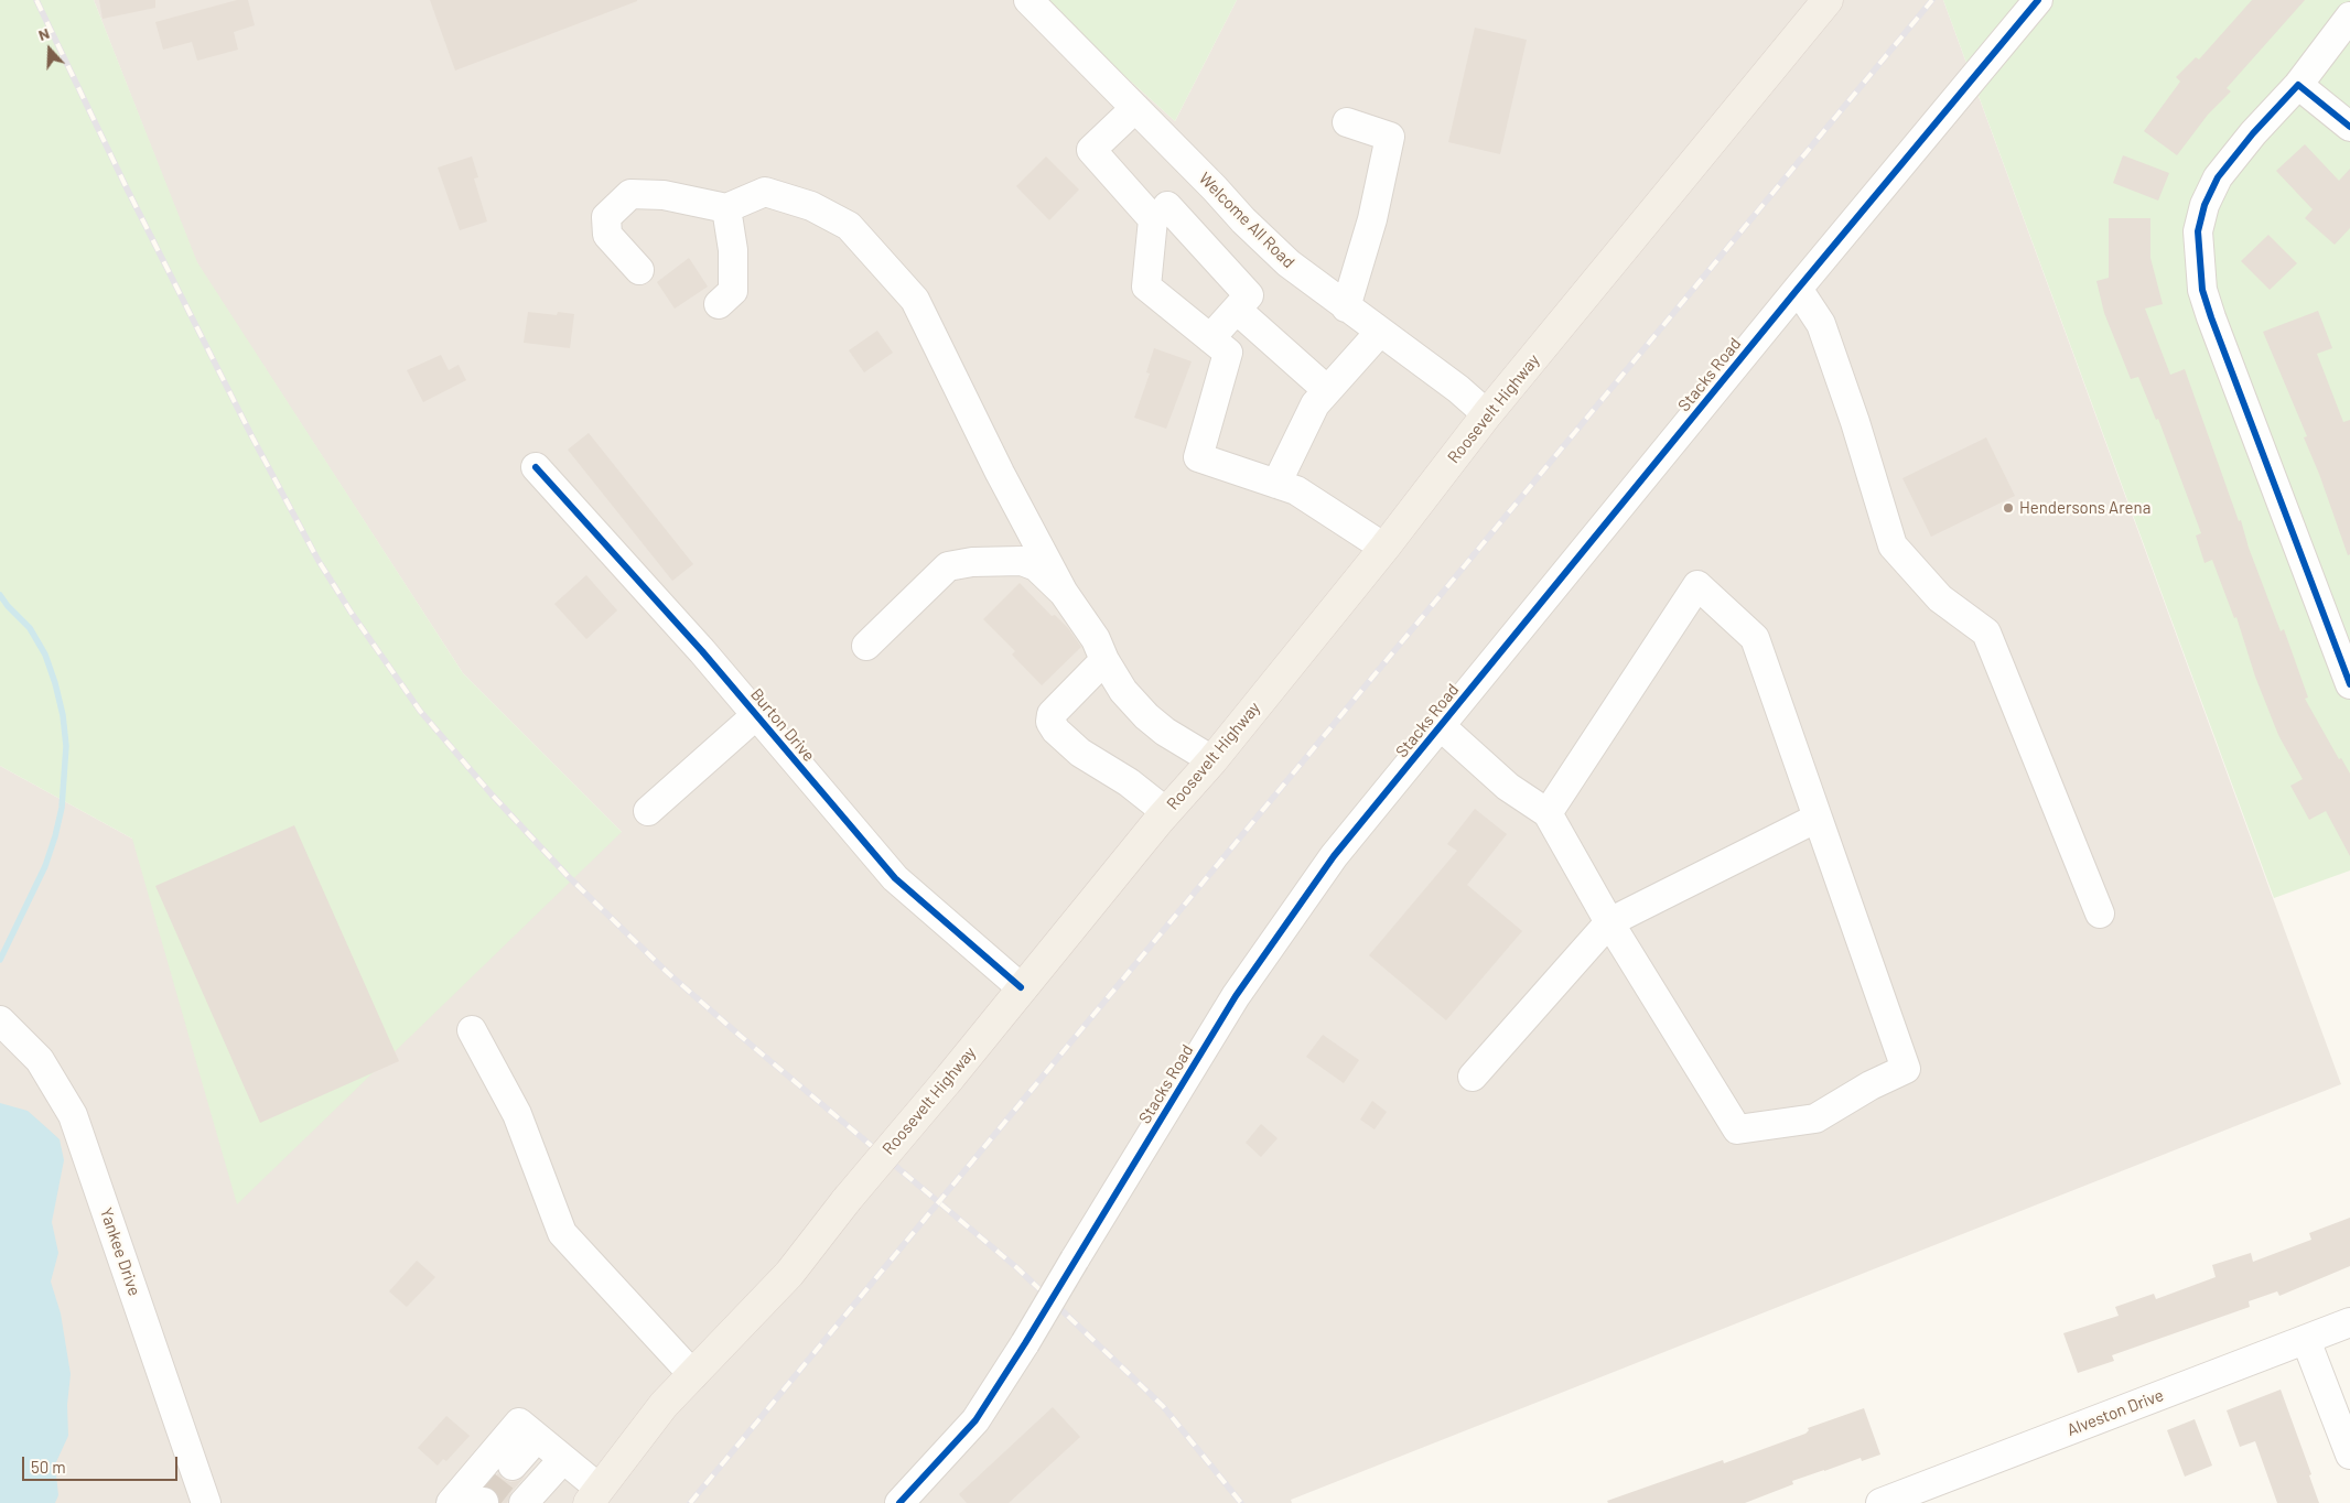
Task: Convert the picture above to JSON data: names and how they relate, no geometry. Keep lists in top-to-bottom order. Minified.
{"streets":{"main road":["Roosevelt Highway"],"street":["Welcome All Road","Stacks Road","Burton Drive","Yankee Drive","Alveston Drive"]},"crossings":[["Welcome All Road","Roosevelt Highway"],["Roosevelt Highway","Burton Drive"]],"places":["Hendersons Arena"],"scale_bar":"50 m","north":"top"}
